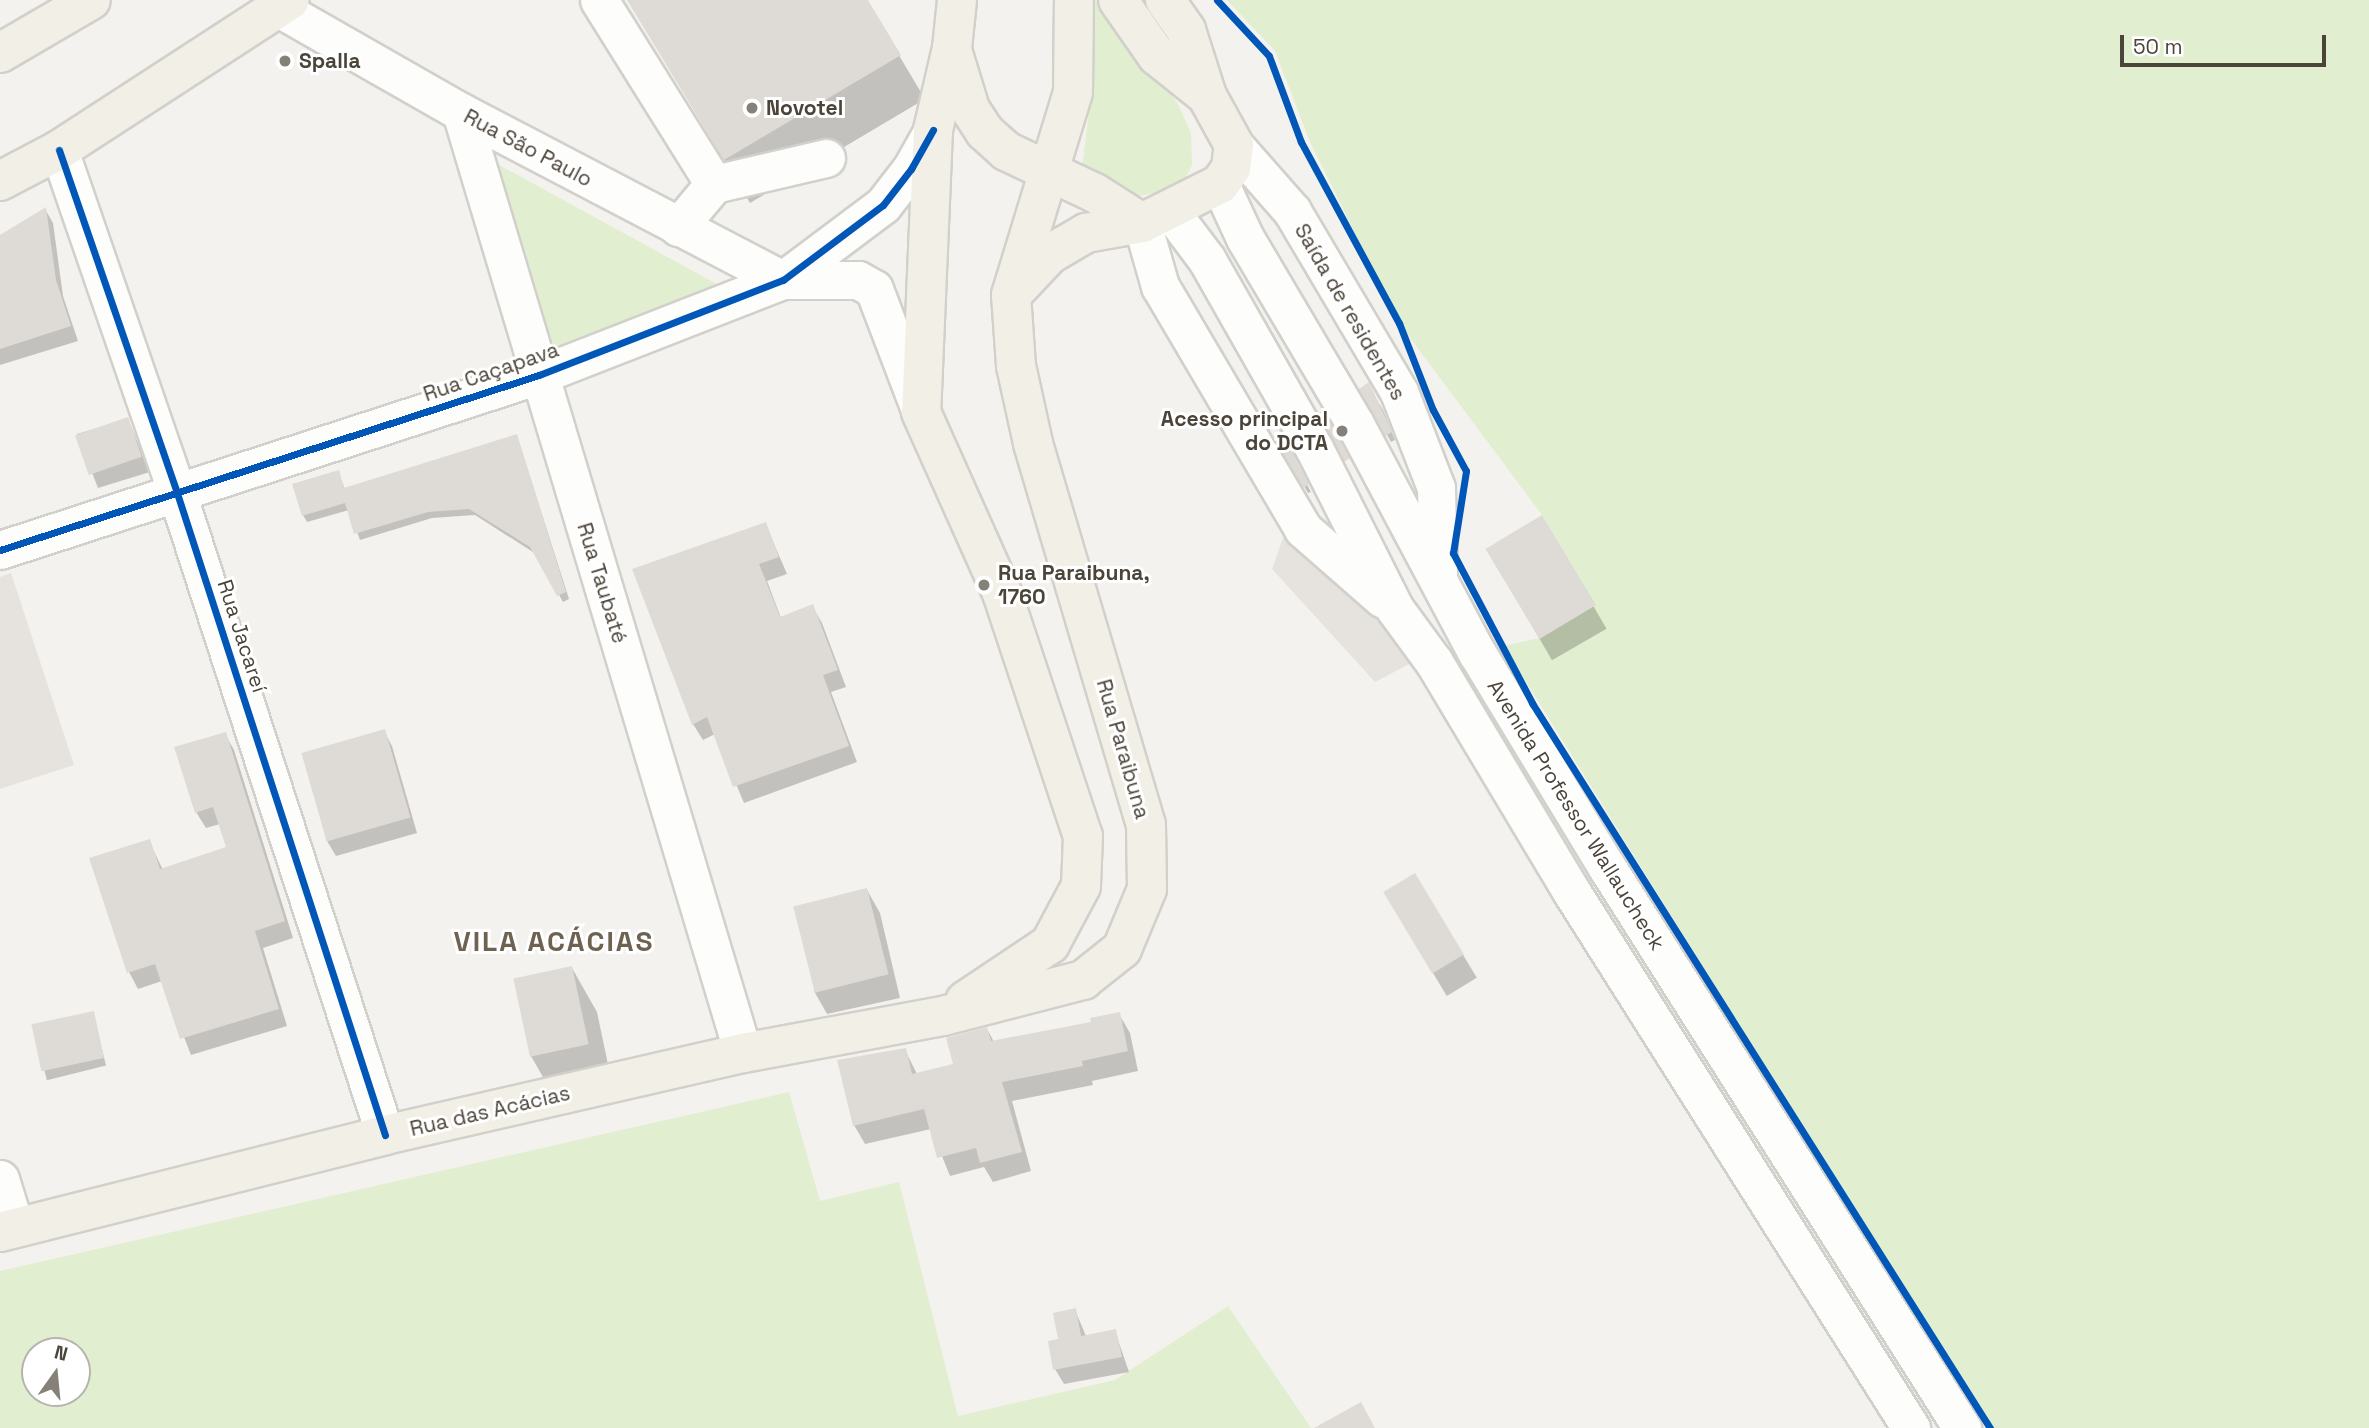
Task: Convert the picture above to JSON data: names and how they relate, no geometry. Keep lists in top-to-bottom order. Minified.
{"streets":{"main road":["Rua Paraibuna","Rua das Acácias"],"street":["Rua São Paulo","Saída de residentes","Rua Caçapava","Rua Taubaté","Rua Jacareí","Avenida Professor Wallaucheck"]},"crossings":[["Rua São Paulo","Rua Caçapava"],["Rua São Paulo","Rua Taubaté"],["Saída de residentes","Avenida Professor Wallaucheck"],["Rua Caçapava","Rua Taubaté"],["Rua Caçapava","Rua Jacareí"],["Rua Taubaté","Rua das Acácias"],["Rua Jacareí","Rua das Acácias"],["Rua Paraibuna","Rua das Acácias"]],"districts":["VILA ACÁCIAS"],"places":["Spalla","Novotel","Acesso principal do DCTA","Rua Paraibuna, 1760"],"scale_bar":"50 m","north":"top"}
